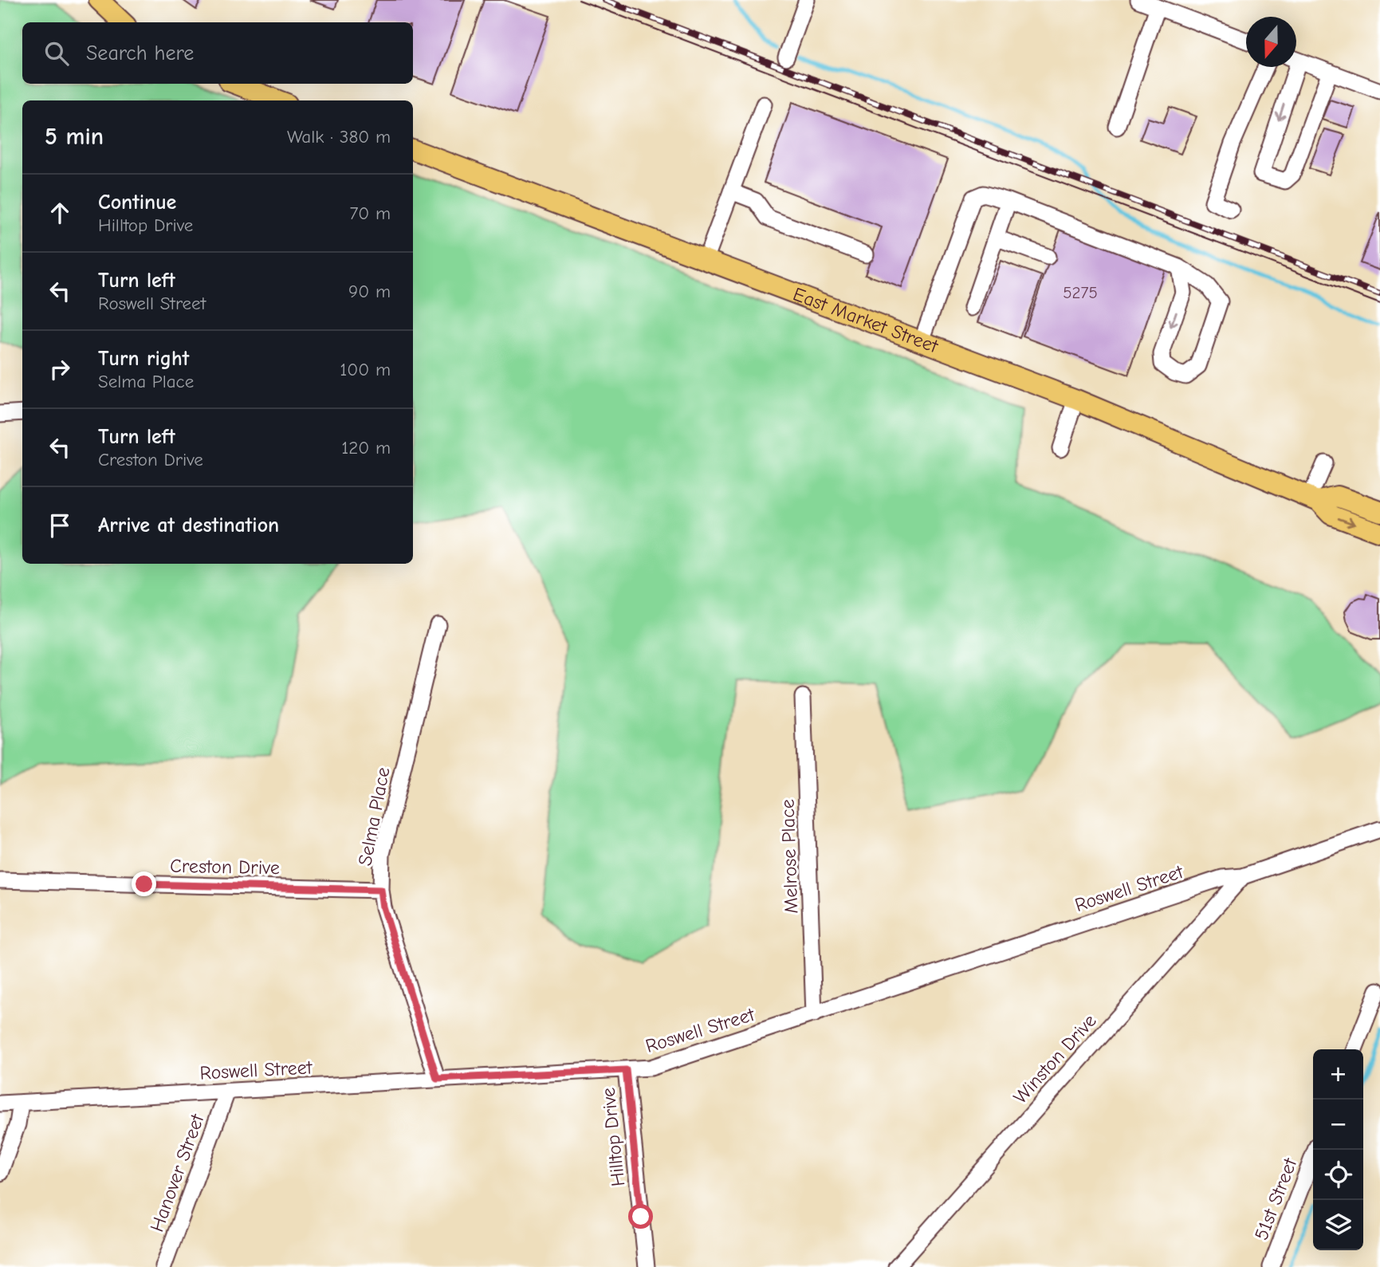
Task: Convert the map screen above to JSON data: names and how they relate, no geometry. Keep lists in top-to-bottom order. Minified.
{"streets":{"main road":["East Market Street"],"street":["Selma Place","Melrose Place","Creston Drive","Roswell Street","Winston Drive","Hilltop Drive","Hanover Street","51st Street"]},"crossings":[["Selma Place","Creston Drive"],["Selma Place","Roswell Street"],["Melrose Place","Roswell Street"],["Roswell Street","Winston Drive"],["Roswell Street","Hilltop Drive"],["Roswell Street","Hanover Street"]],"house_numbers":["5275"],"north":"bottom","page":{"search":"Search here","heading":["5 min","Walk · 380 m"],"list":[["Continue","Hilltop Drive","70 m"],["Turn left","Roswell Street","90 m"],["Turn right","Selma Place","100 m"],["Turn left","Creston Drive","120 m"],"Arrive at destination"],"map_buttons":["+","−"]}}
